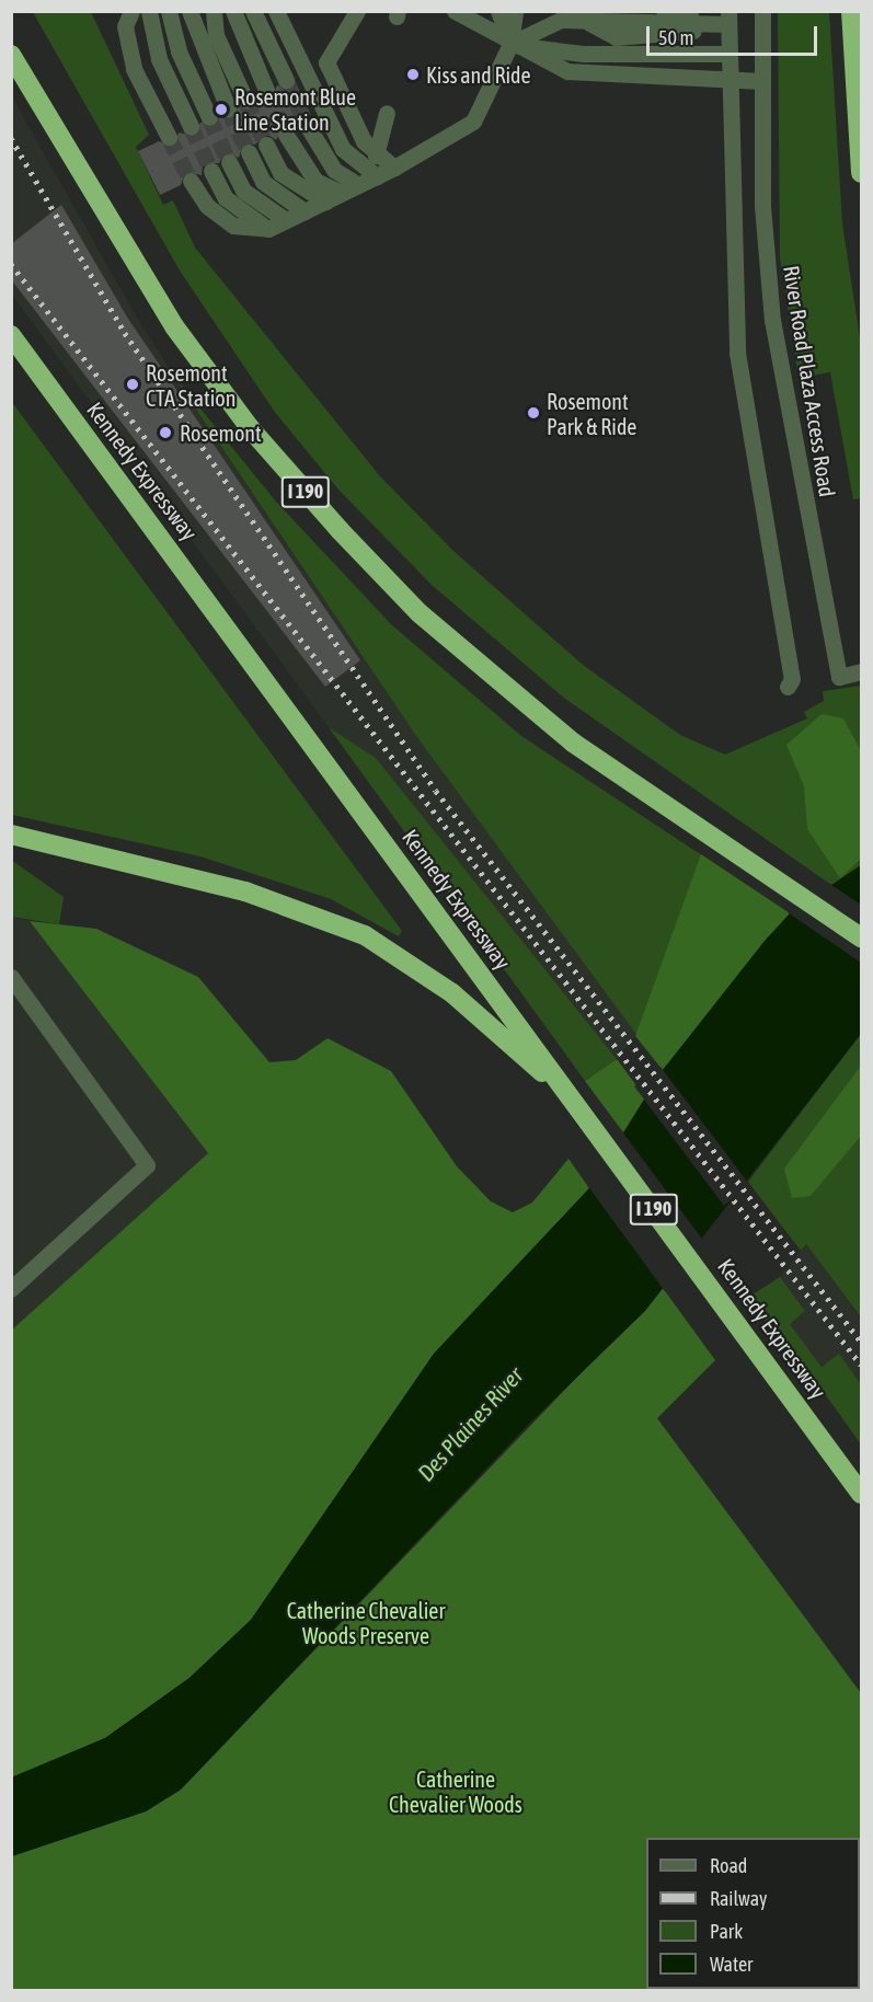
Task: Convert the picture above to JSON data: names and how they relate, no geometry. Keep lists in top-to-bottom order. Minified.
{"streets":{"highway":["Kennedy Expressway","I 190"],"lane":["River Road Plaza Access Road"]},"water":["Des Plaines River"],"parks":["Catherine Chevalier Woods Preserve","Catherine Chevalier Woods"],"places":["Kiss and Ride","Rosemont Blue Line Station","Rosemont CTA Station","Rosemont Park & Ride","Rosemont"],"legend":["Road","Railway","Park","Water"],"scale_bar":"50 m"}
